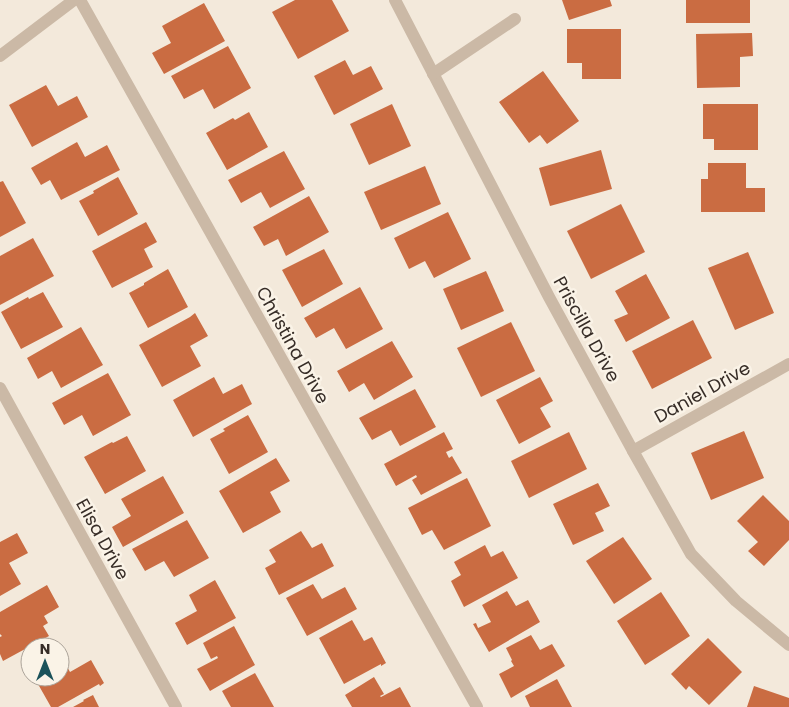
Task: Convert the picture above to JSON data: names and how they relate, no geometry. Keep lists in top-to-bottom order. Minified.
{"streets":{"street":["Priscilla Drive","Christina Drive","Daniel Drive","Elisa Drive"]},"crossings":[["Priscilla Drive","Daniel Drive"]],"north":"top"}
